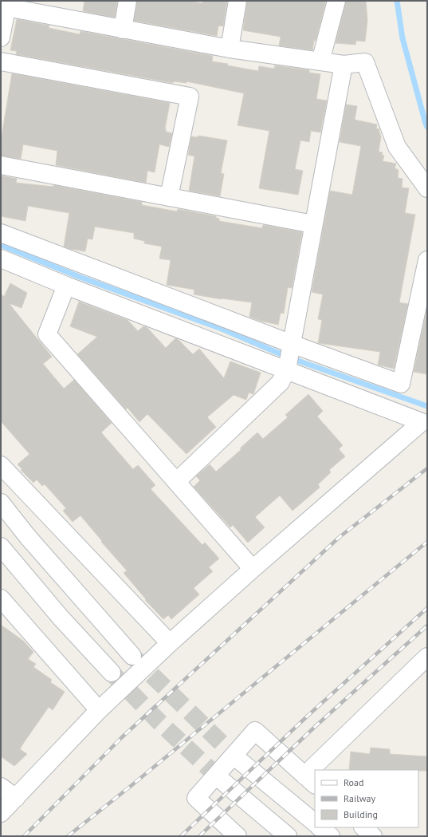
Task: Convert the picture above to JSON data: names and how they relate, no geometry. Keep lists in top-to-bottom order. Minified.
{"legend":["Road","Railway","Building"]}
